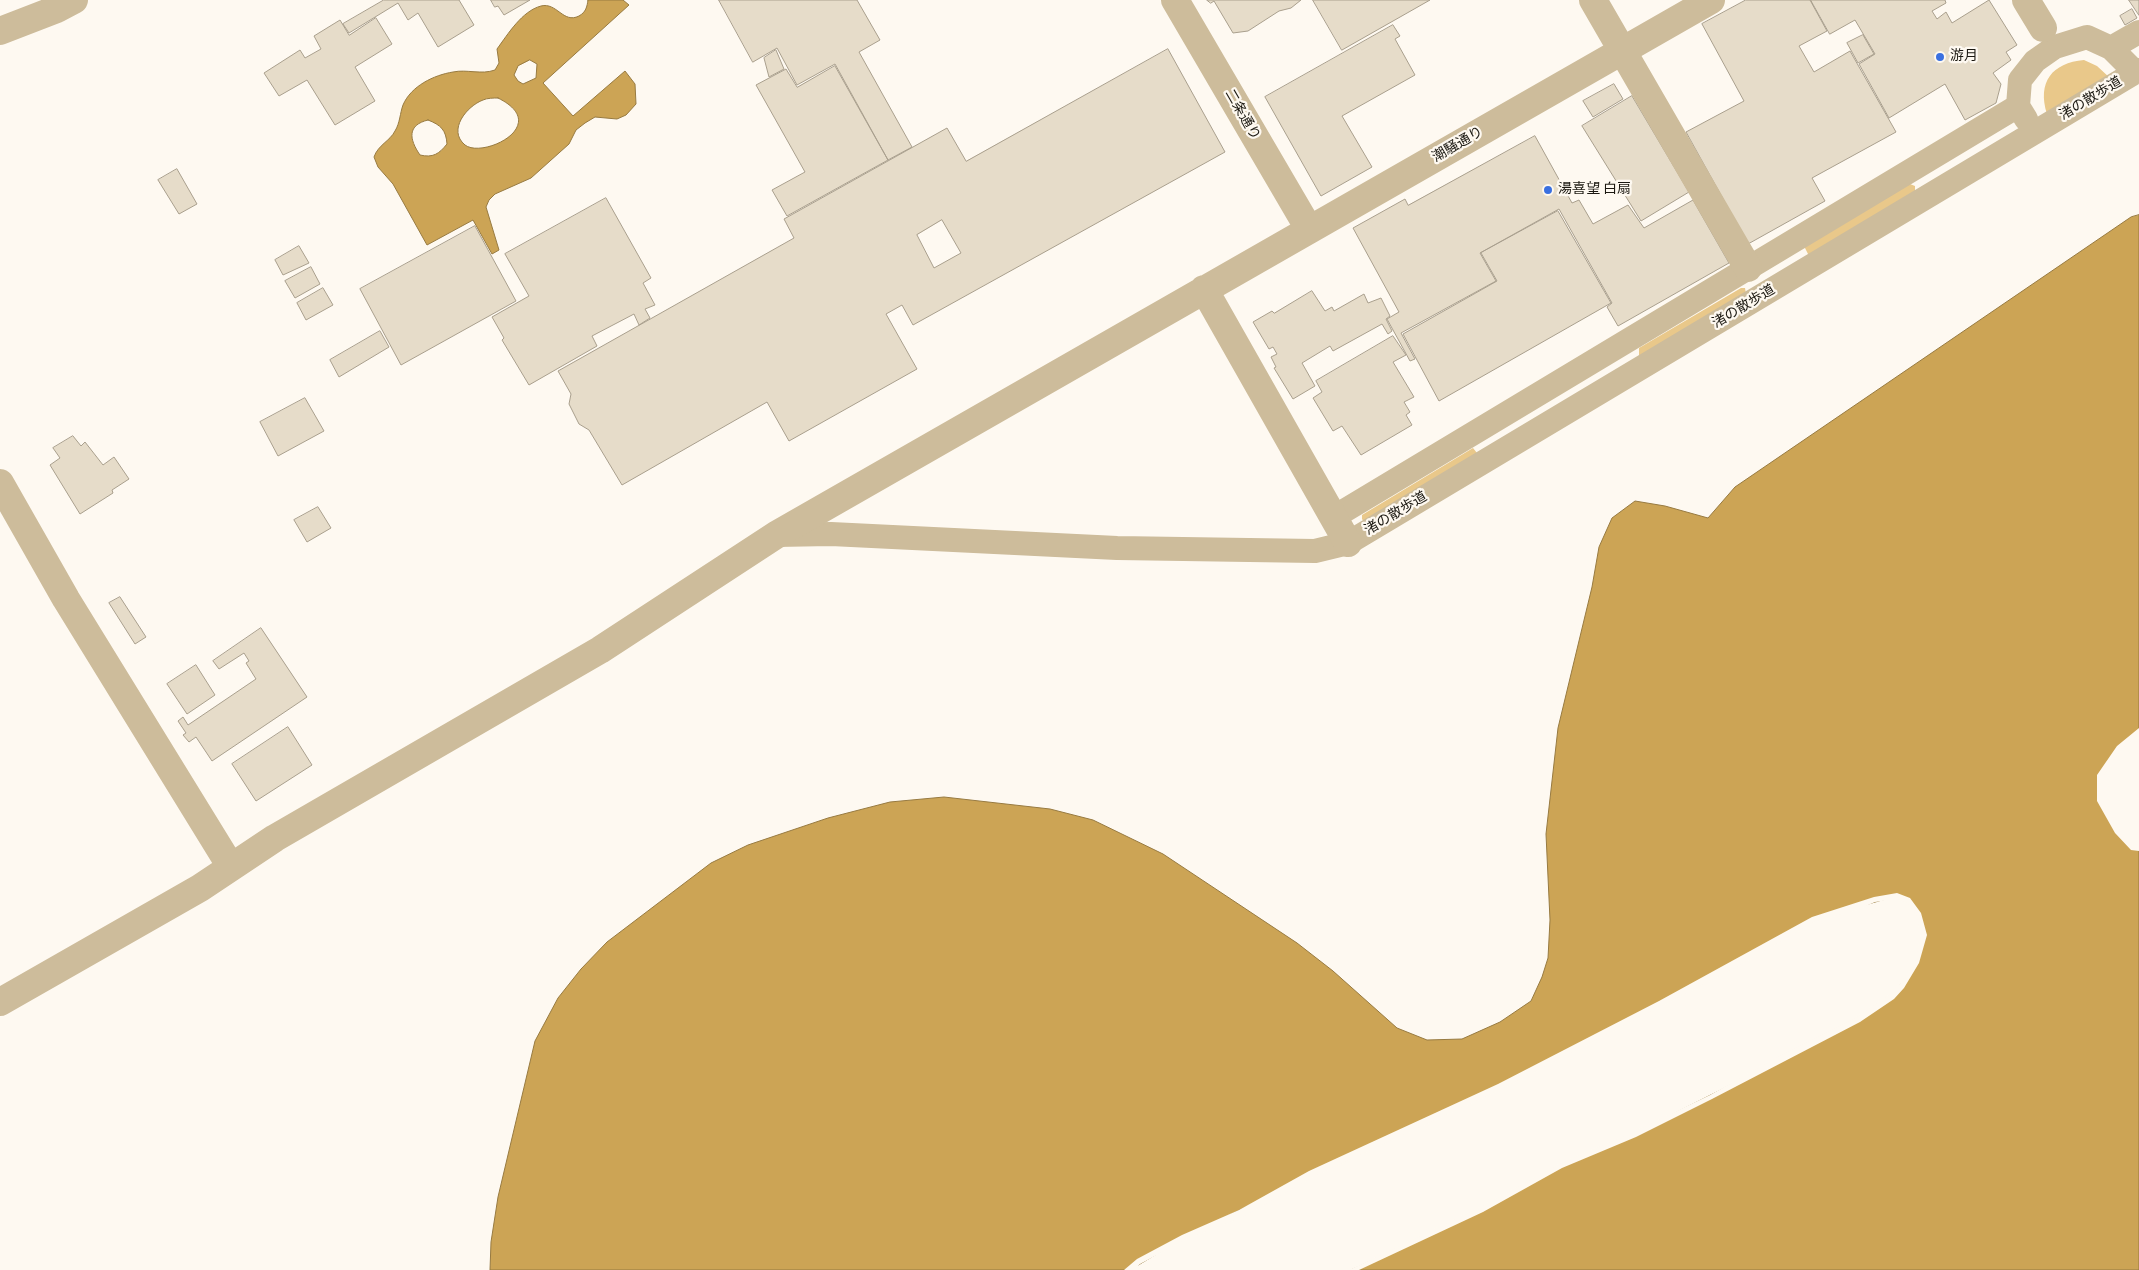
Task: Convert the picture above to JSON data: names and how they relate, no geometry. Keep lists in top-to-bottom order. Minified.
{"streets":{"street":["二条通り","潮騒通り"],"lane":["渚の散歩道"]},"crossings":[["渚の散歩道","潮騒通り"],["二条通り","潮騒通り"]],"places":["游月","湯喜望 白扇"]}
